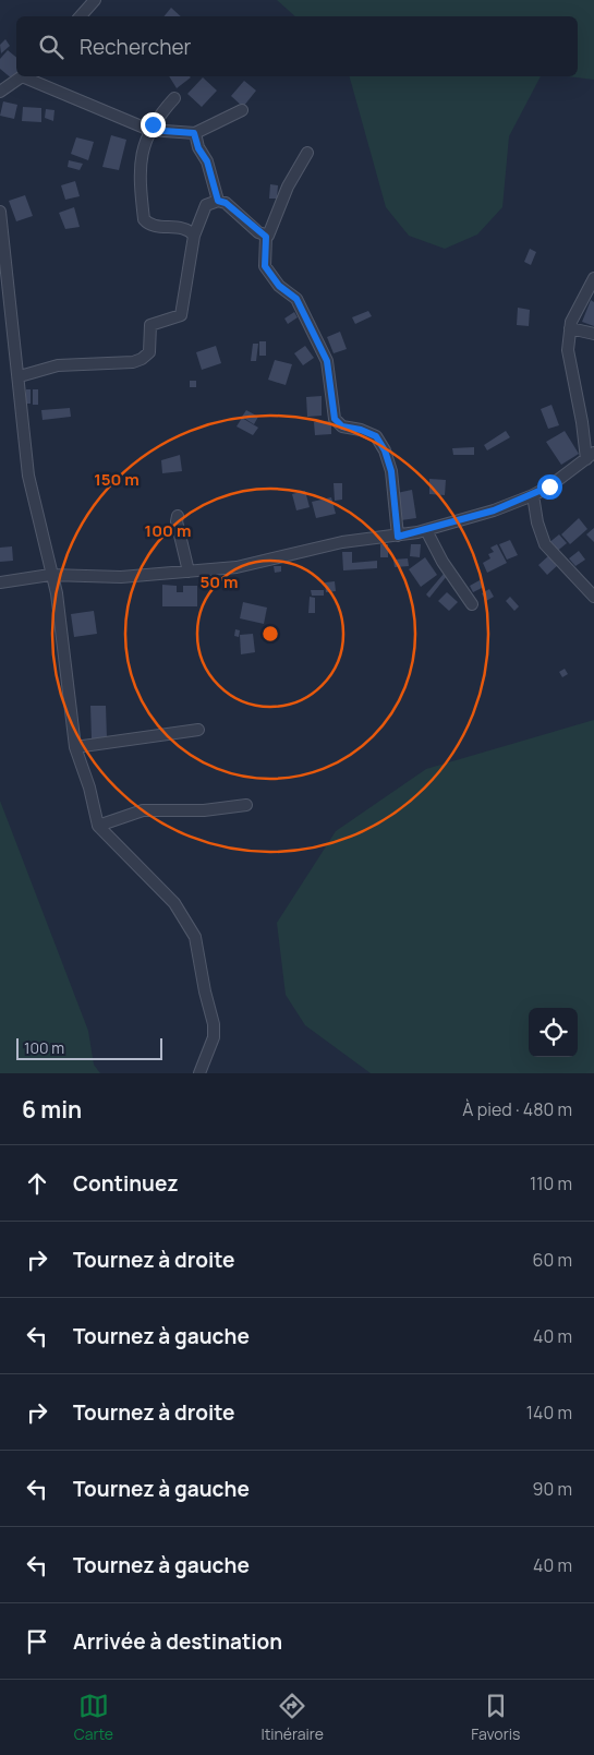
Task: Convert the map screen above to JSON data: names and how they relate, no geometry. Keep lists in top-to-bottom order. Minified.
{"scale_bar":"100 m","page":{"search":"Rechercher","scale":"100 m","heading":["6 min","À pied · 480 m"],"list":[["Continuez","110 m"],["Tournez à droite","60 m"],["Tournez à gauche","40 m"],["Tournez à droite","140 m"],["Tournez à gauche","90 m"],["Tournez à gauche","40 m"],"Arrivée à destination"],"nav":["Carte","Itinéraire","Favoris"]},"rings":["150 m","100 m","50 m"]}
